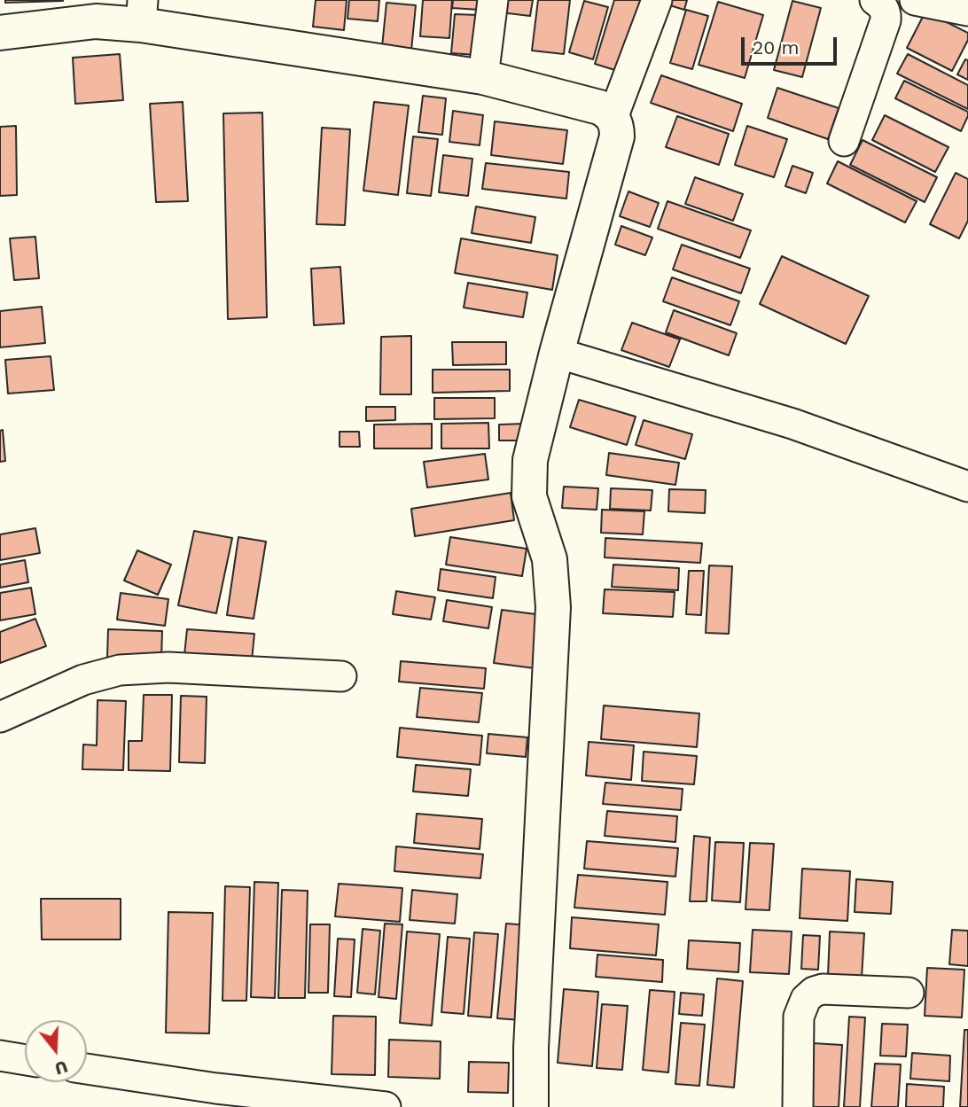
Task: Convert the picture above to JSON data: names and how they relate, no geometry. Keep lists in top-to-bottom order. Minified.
{"scale_bar":"20 m","north":"bottom"}
